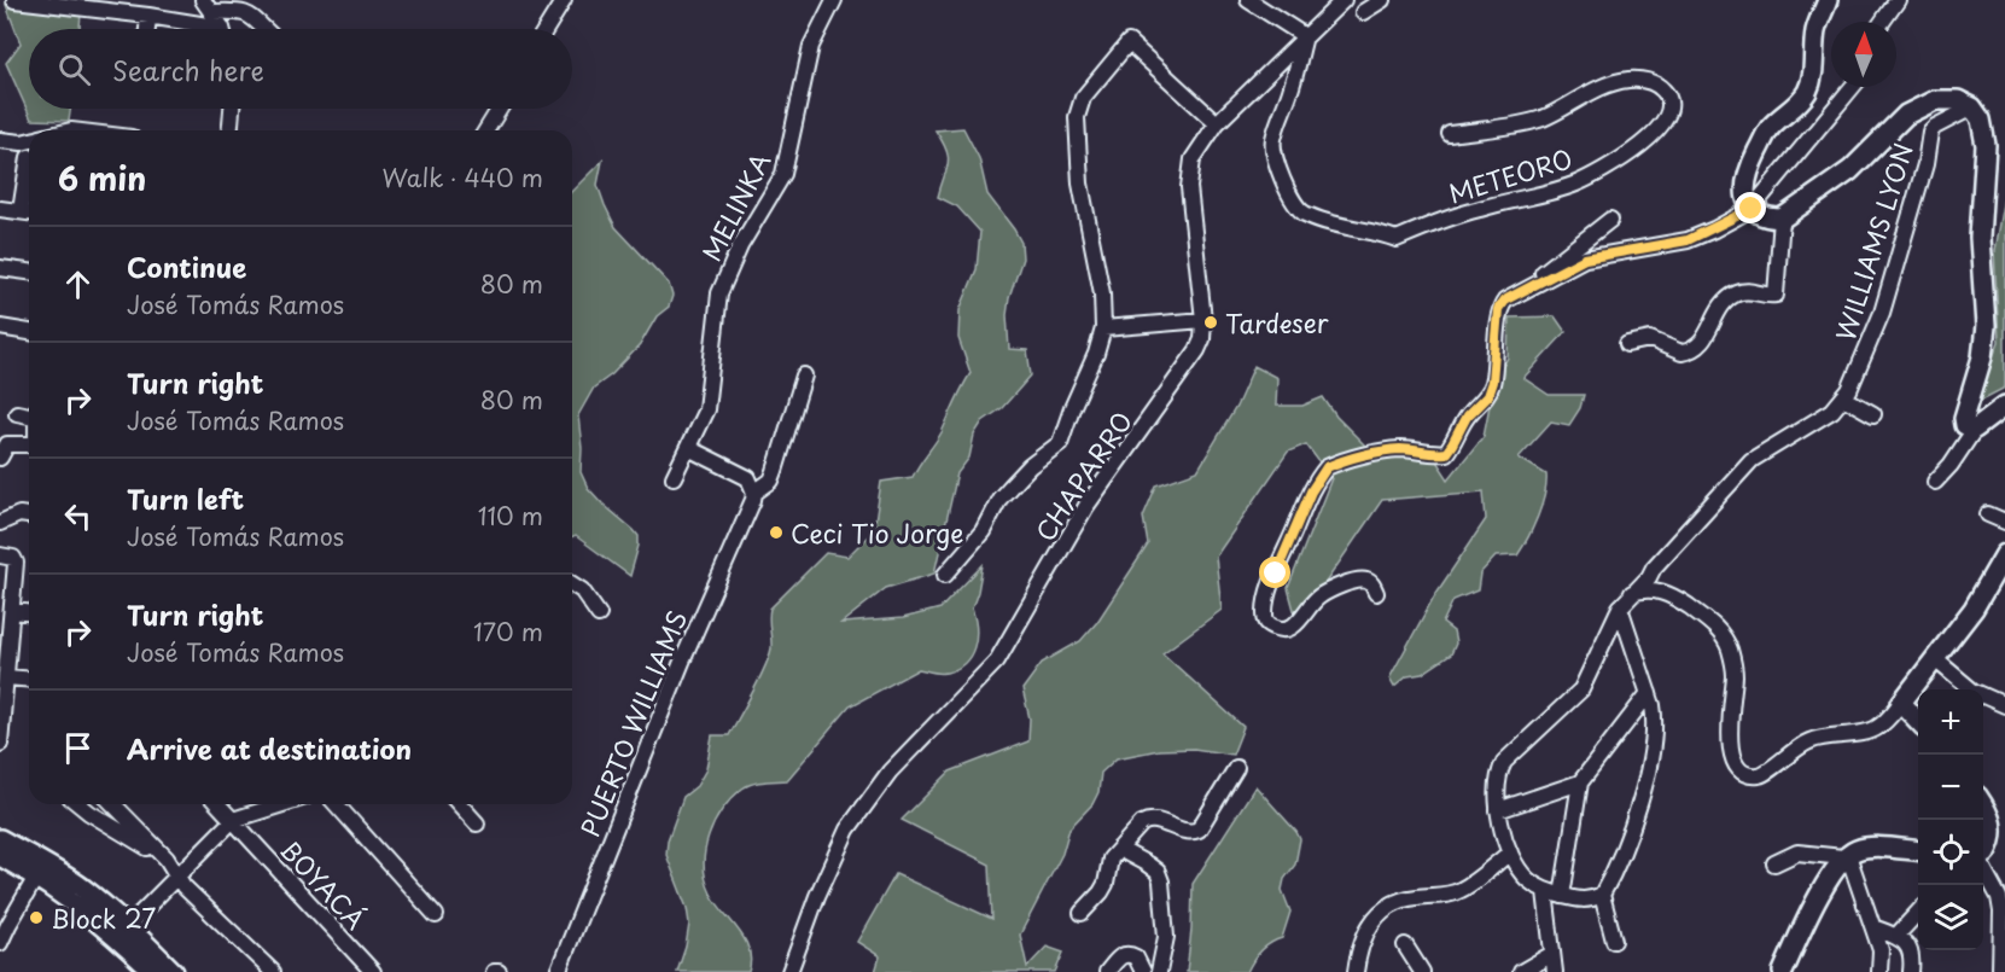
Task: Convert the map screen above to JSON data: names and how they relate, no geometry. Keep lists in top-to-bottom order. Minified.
{"streets":{"street":["METEORO","MELINKA","WILLIAMS LYON","CHAPARRO","PUERTO WILLIAMS","BOYACÁ"]},"crossings":[["METEORO","CHAPARRO"]],"places":["Tardeser","Ceci Tio Jorge","Block 27"],"north":"top","page":{"search":"Search here","heading":["6 min","Walk · 440 m"],"list":[["Continue","José Tomás Ramos","80 m"],["Turn right","José Tomás Ramos","80 m"],["Turn left","José Tomás Ramos","110 m"],["Turn right","José Tomás Ramos","170 m"],"Arrive at destination"],"map_buttons":["+","−"]}}
